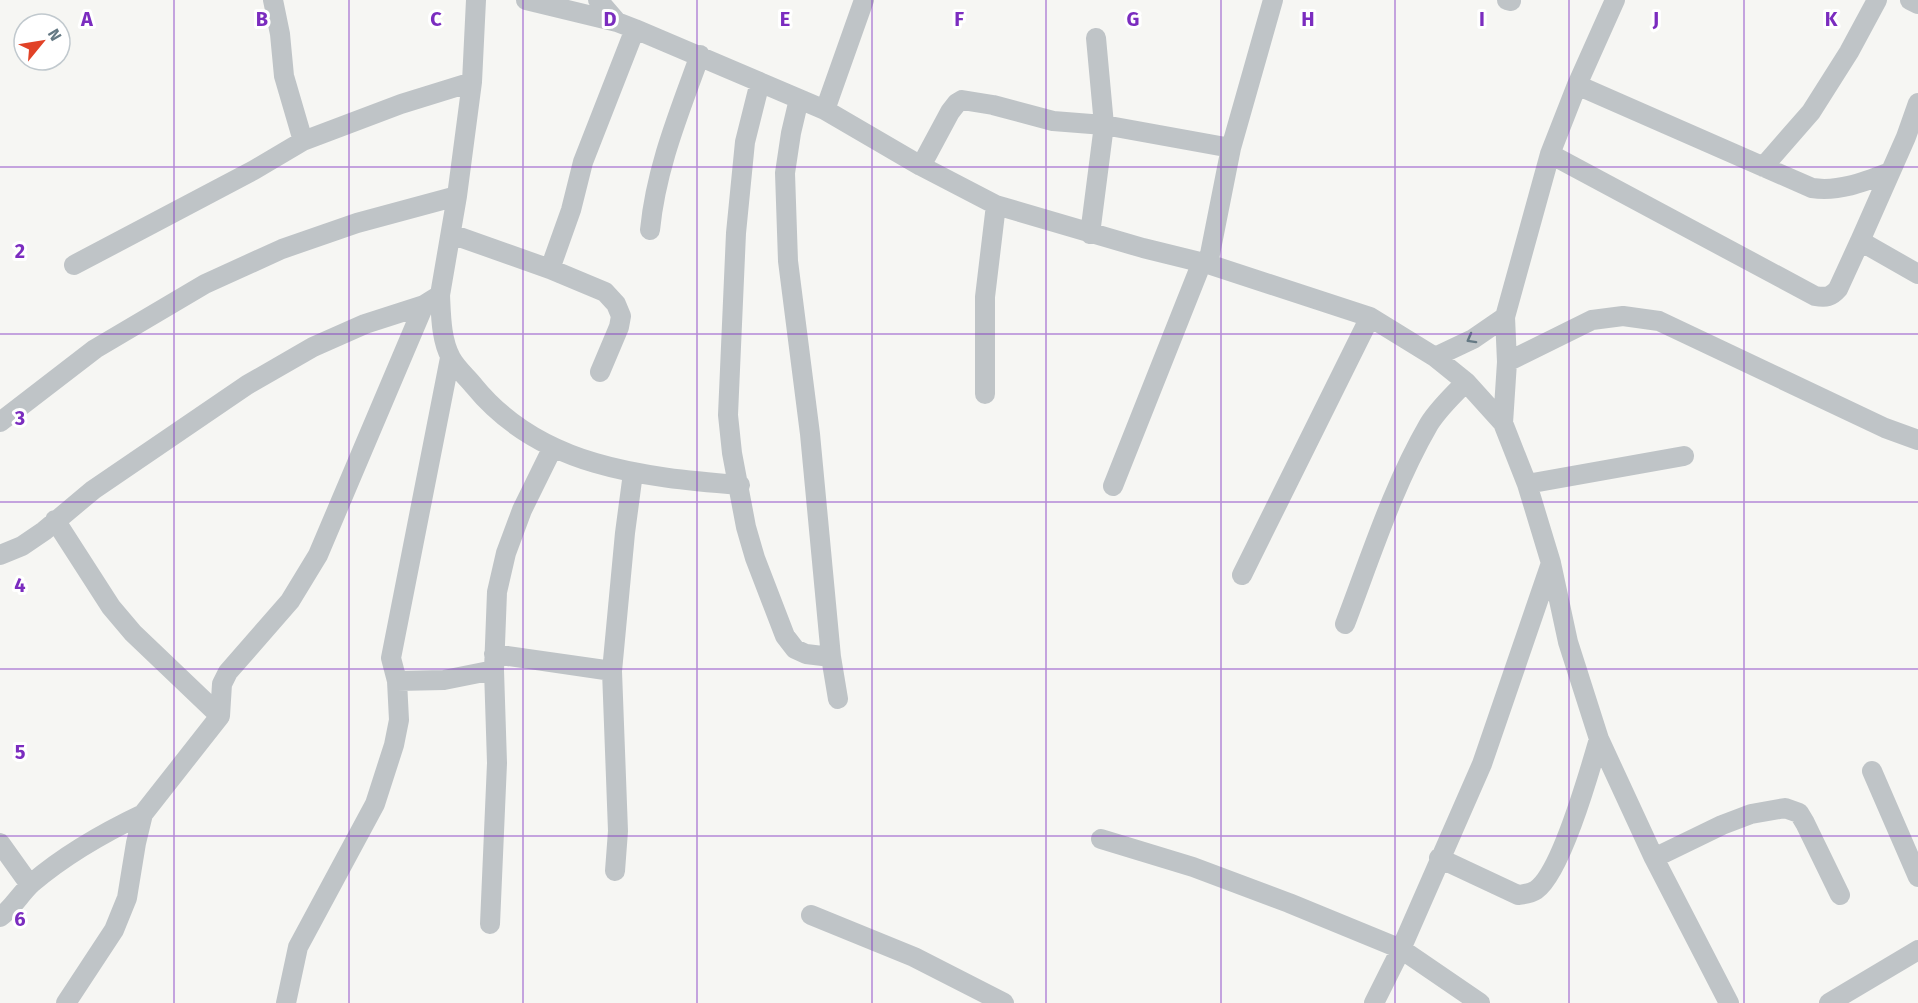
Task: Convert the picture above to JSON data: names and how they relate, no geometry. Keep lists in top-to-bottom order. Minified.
{"north":"top right","grid":{"columns":["A","B","C","D","E","F","G","H","I","J","K"],"rows":["2","3","4","5","6"]}}
